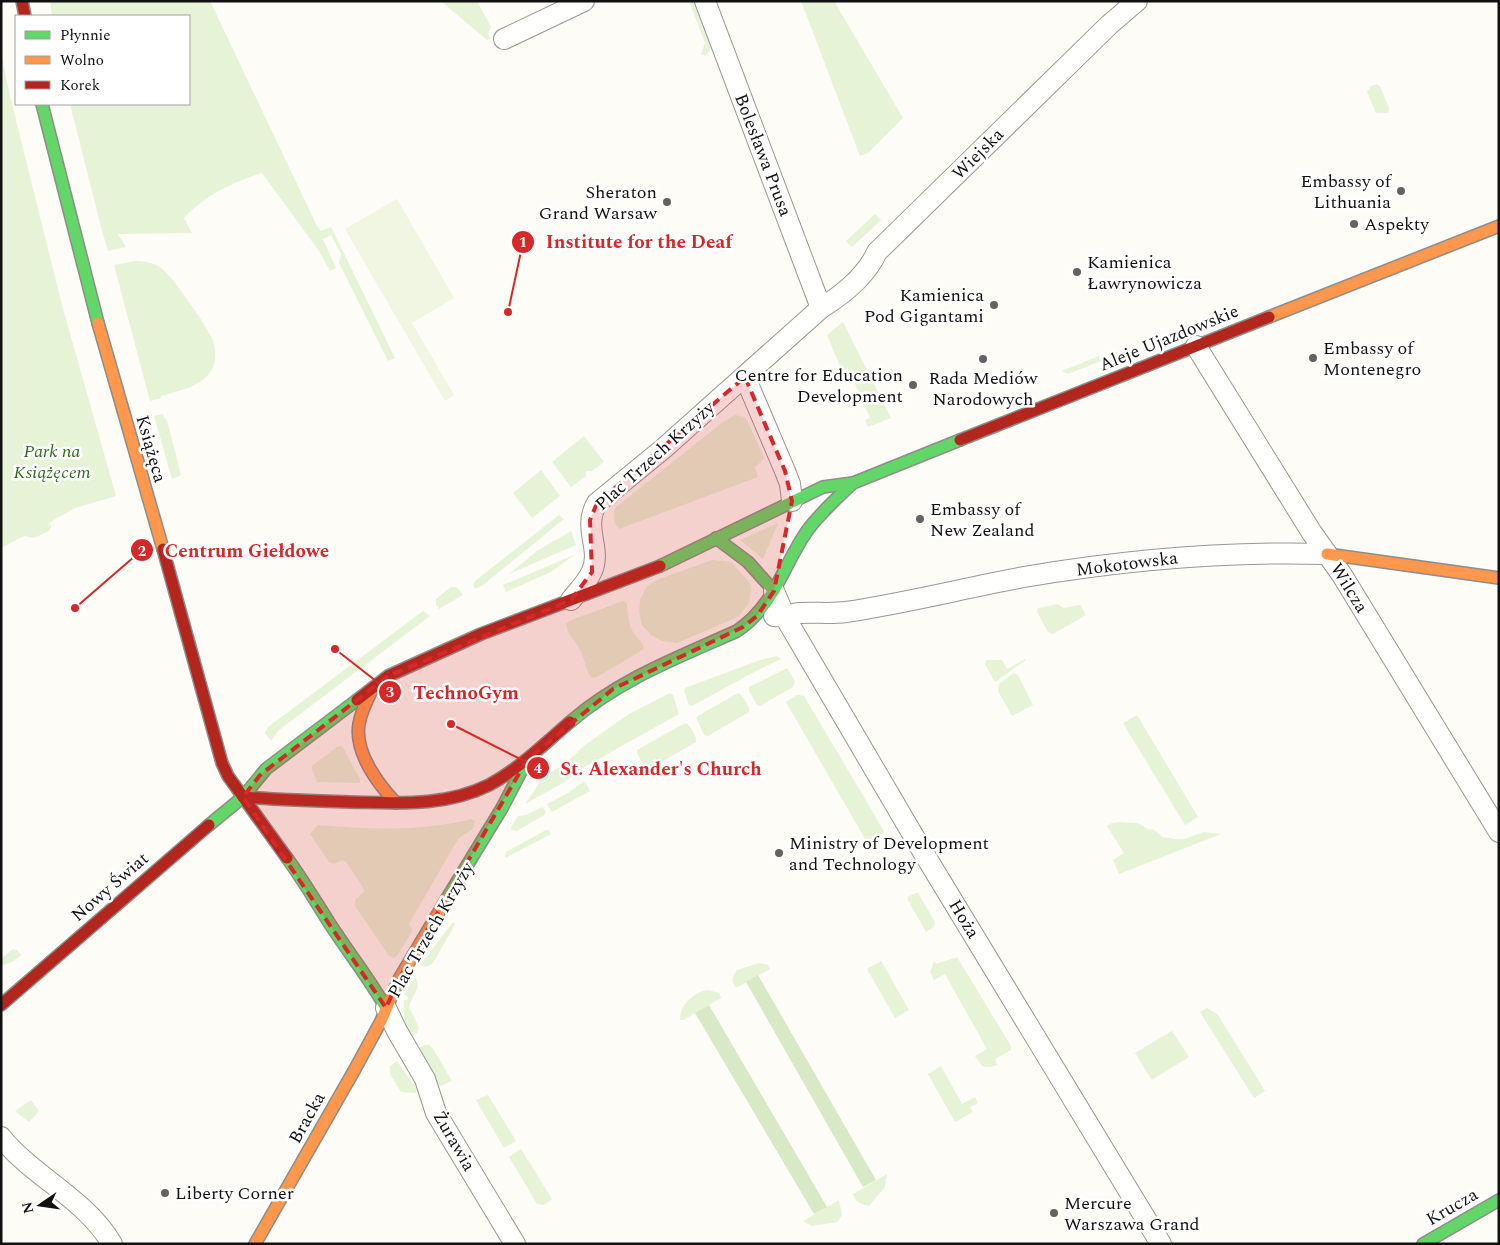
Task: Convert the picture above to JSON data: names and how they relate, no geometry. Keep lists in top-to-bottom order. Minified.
{"streets":{"street":["Wiejska","Bolesława Prusa","Aleje Ujazdowskie","Książęca","Plac Trzech Krzyży","Mokotowska","Wilcza","Nowy Świat","Hoża","Bracka","Żurawia","Krucza"]},"crossings":[["Wiejska","Bolesława Prusa"],["Wiejska","Plac Trzech Krzyży"],["Bolesława Prusa","Plac Trzech Krzyży"],["Aleje Ujazdowskie","Plac Trzech Krzyży"],["Aleje Ujazdowskie","Wilcza"],["Książęca","Plac Trzech Krzyży"],["Książęca","Nowy Świat"],["Plac Trzech Krzyży","Mokotowska"],["Plac Trzech Krzyży","Nowy Świat"],["Plac Trzech Krzyży","Hoża"],["Plac Trzech Krzyży","Bracka"],["Plac Trzech Krzyży","Żurawia"],["Mokotowska","Wilcza"],["Mokotowska","Hoża"],["Bracka","Żurawia"]],"parks":["Park na Książęcem"],"places":["Embassy of Lithuania","Sheraton Grand Warsaw","Aspekty","Kamienica Ławrynowicza","Kamienica Pod Gigantami","Institute for the Deaf","Embassy of Montenegro","Rada Mediów Narodowych","Centre for Education Development","Embassy of New Zealand","Centrum Giełdowe","TechnoGym","St. Alexander's Church","Ministry of Development and Technology","Liberty Corner","Mercure Warszawa Grand"],"legend":["Płynnie","Wolno","Korek"],"north":"left"}
